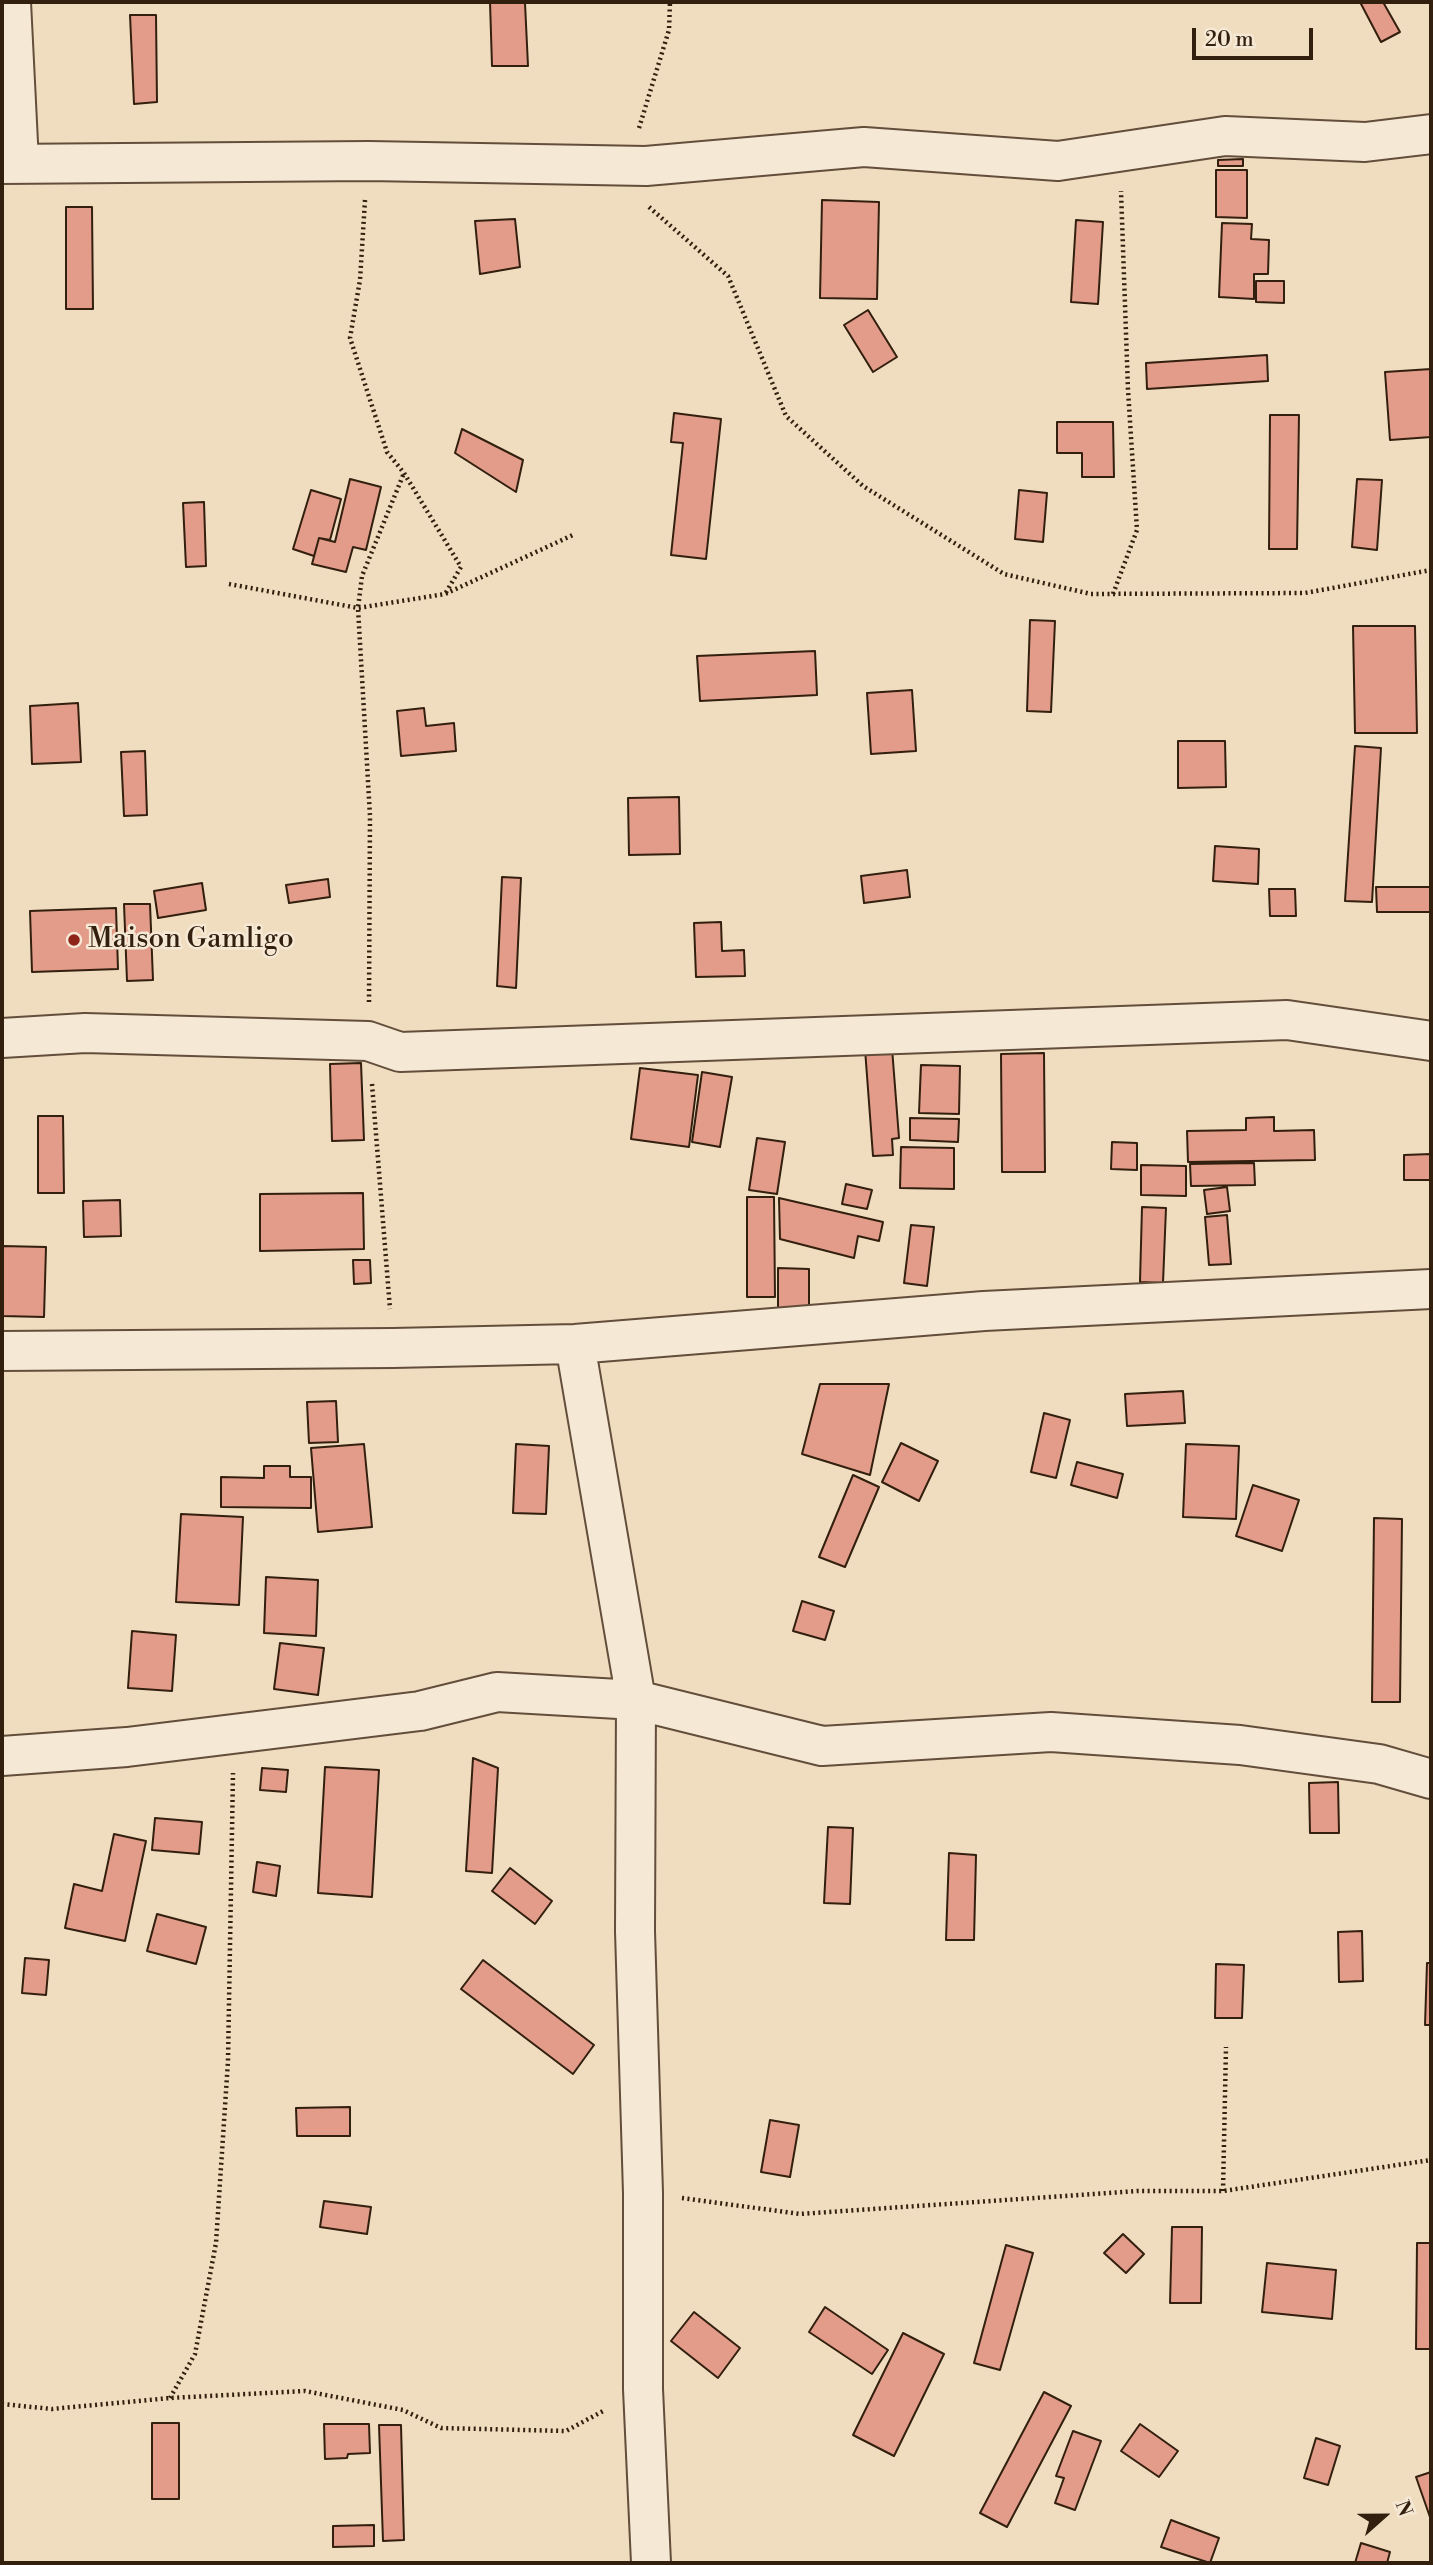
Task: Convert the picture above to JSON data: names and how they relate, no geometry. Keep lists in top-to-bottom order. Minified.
{"places":["Maison Gamligo"],"scale_bar":"20 m","north":"right"}
